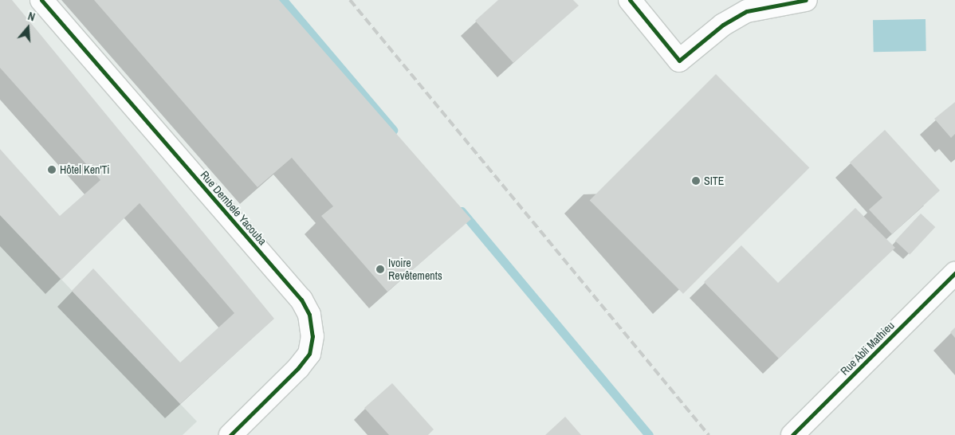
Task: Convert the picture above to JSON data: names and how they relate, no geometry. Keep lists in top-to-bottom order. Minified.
{"streets":{"street":["Rue Dembele Yacouba","Rue Abli Mathieu"]},"places":["Hôtel Ken'Ti","SITE","Ivoire Revêtements"],"north":"top"}
